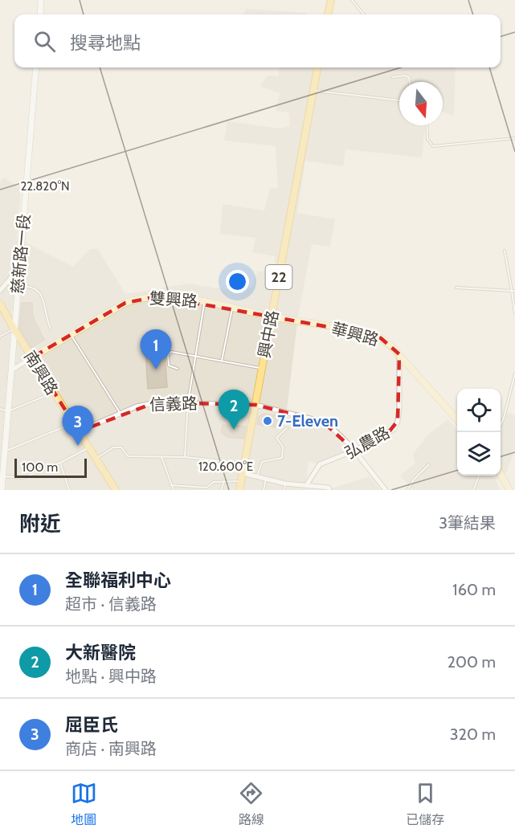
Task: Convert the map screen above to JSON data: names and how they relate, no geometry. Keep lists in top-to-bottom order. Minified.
{"streets":{"main road":["22","雙興路","興中路","華興路","南興路"],"street":["慈新路一段","信義路","弘農路"]},"crossings":[["慈新路一段","南興路"],["雙興路","興中路"],["雙興路","華興路"],["雙興路","南興路"],["興中路","華興路"],["興中路","信義路"],["華興路","弘農路"],["南興路","信義路"],["信義路","弘農路"]],"places":["7-Eleven"],"scale_bar":"100 m","north":"bottom","page":{"search":"搜尋地點","pins":["1","2","3"],"scale":"100 m","heading":["附近","3筆結果"],"list":[{"mark":"1","name":"全聯福利中心","note":"超市 · 信義路","value":"160 m"},{"mark":"2","name":"大新醫院","note":"地點 · 興中路","value":"200 m"},{"mark":"3","name":"屈臣氏","note":"商店 · 南興路","value":"320 m"}],"nav":["地圖","路線","已儲存"]},"coordinates":["22.820°N","120.600°E"]}
